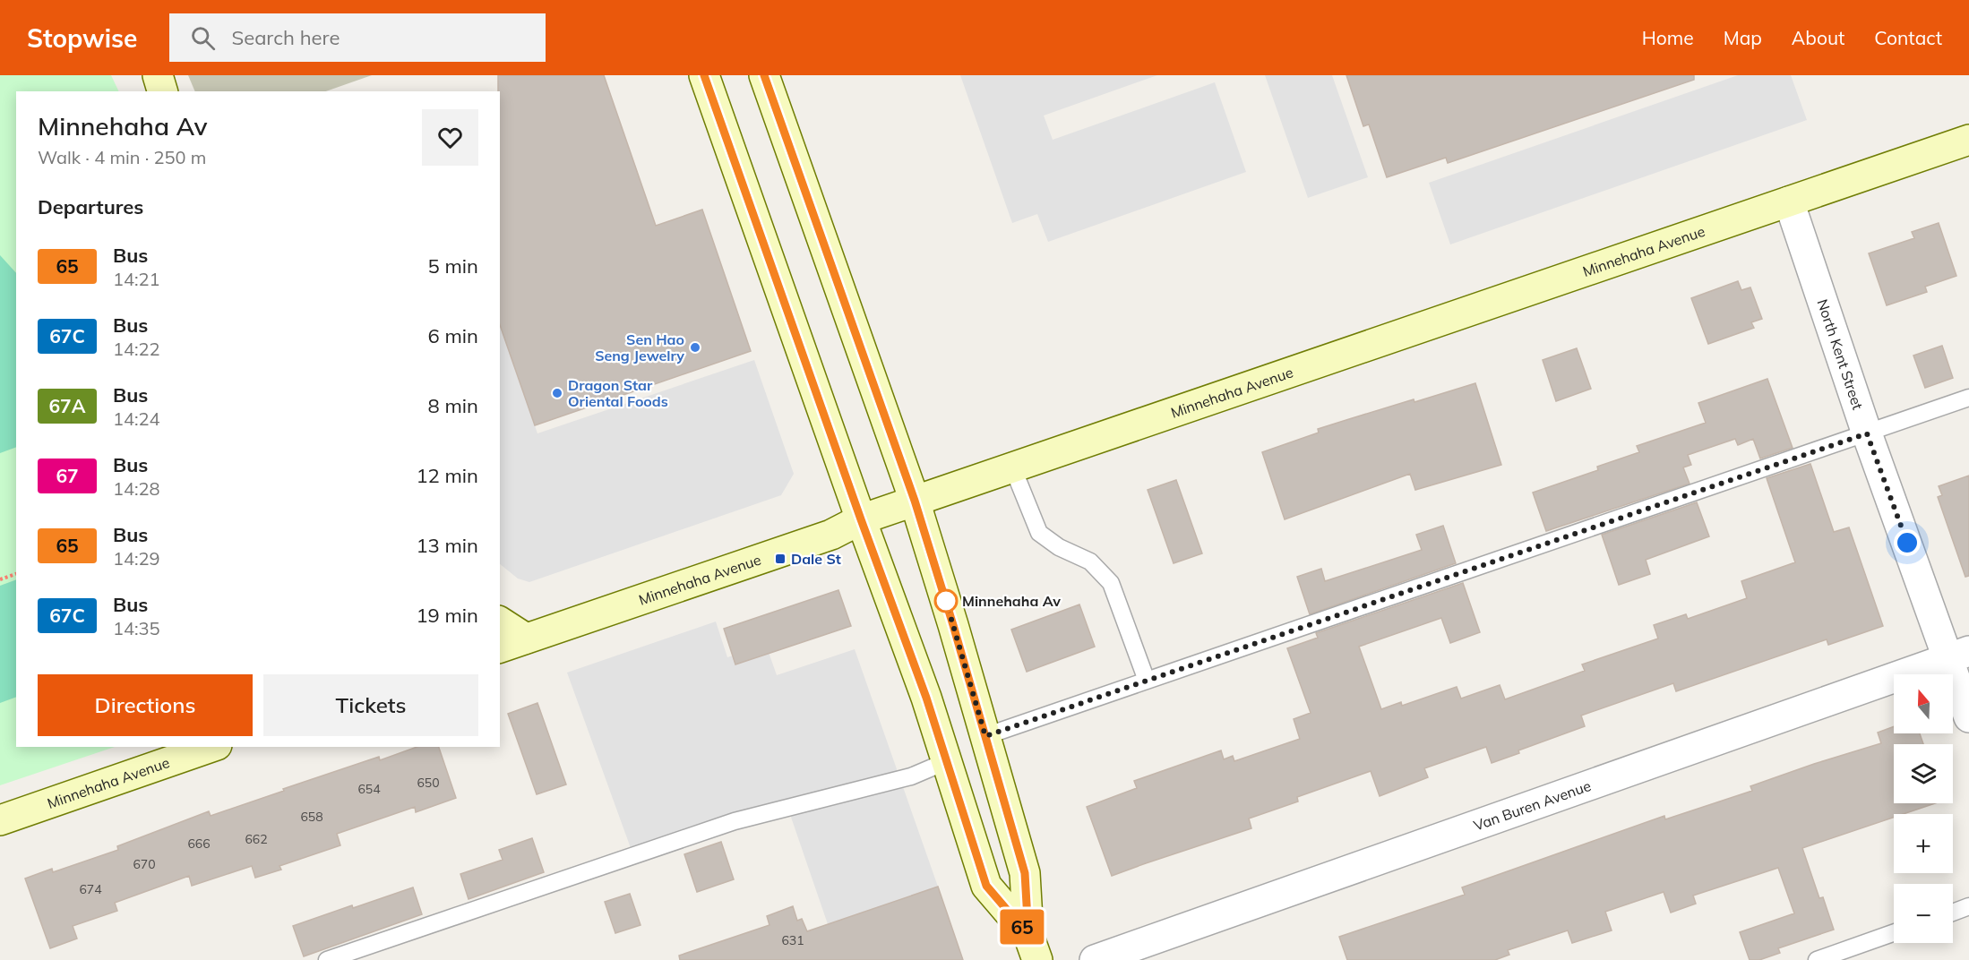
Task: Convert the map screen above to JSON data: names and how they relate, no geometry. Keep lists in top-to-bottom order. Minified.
{"streets":{"main road":["Minnehaha Avenue"],"street":["North Kent Street","Van Buren Avenue"]},"crossings":[["Minnehaha Avenue","North Kent Street"],["North Kent Street","Van Buren Avenue"]],"places":{"other":["Sen Hao Seng Jewelry","Dragon Star Oriental Foods","Minnehaha Av"],"transit":["Dale St"]},"lines":["bus line 65"],"house_numbers":["650","654","658","662","666","670","674","631"],"north":"top","page":{"header":"Stopwise","search":"Search here","nav":["Home","Map","About","Contact"],"on_map":"65","heading":[["Minnehaha Av","Walk · 4 min · 250 m"],"Departures"],"list":[{"mark":"65","name":"Bus","note":"14:21","value":"5 min"},{"mark":"67C","name":"Bus","note":"14:22","value":"6 min"},{"mark":"67A","name":"Bus","note":"14:24","value":"8 min"},{"mark":"67","name":"Bus","note":"14:28","value":"12 min"},{"mark":"65","name":"Bus","note":"14:29","value":"13 min"},{"mark":"67C","name":"Bus","note":"14:35","value":"19 min"}],"buttons":["Directions","Tickets"],"map_buttons":["+","−"]}}
